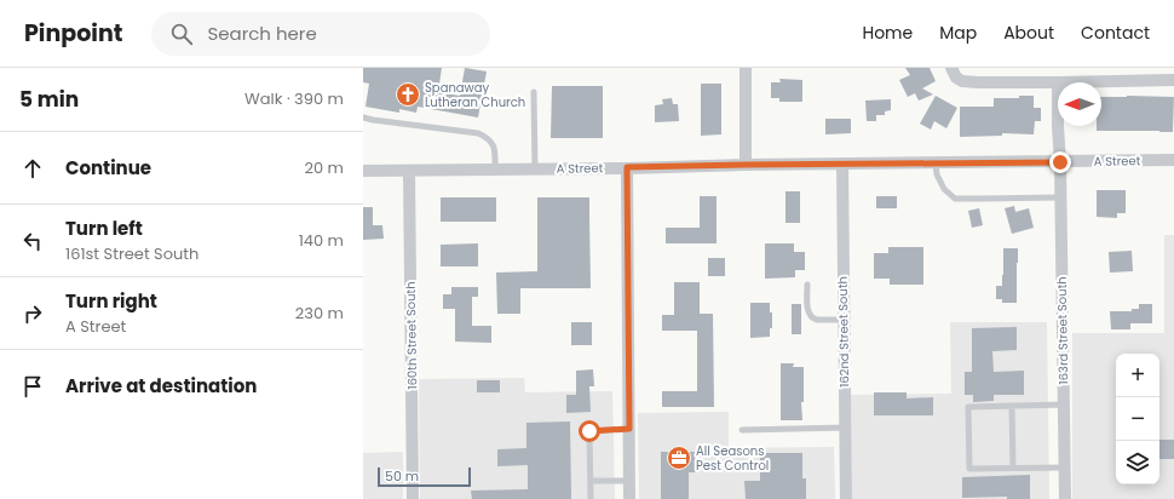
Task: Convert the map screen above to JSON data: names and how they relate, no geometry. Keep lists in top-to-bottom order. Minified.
{"streets":{"street":["A Street","163rd Street South","162nd Street South","160th Street South"]},"crossings":[["A Street","163rd Street South"],["A Street","162nd Street South"],["A Street","160th Street South"]],"places":{"church":["Spanaway Lutheran Church"],"office":["All Seasons Pest Control"]},"scale_bar":"50 m","north":"left","page":{"header":"Pinpoint","search":"Search here","nav":["Home","Map","About","Contact"],"heading":["5 min","Walk · 390 m"],"list":[["Continue","20 m"],["Turn left","161st Street South","140 m"],["Turn right","A Street","230 m"],"Arrive at destination"],"map_buttons":["+","−"],"scale":"50 m"}}
